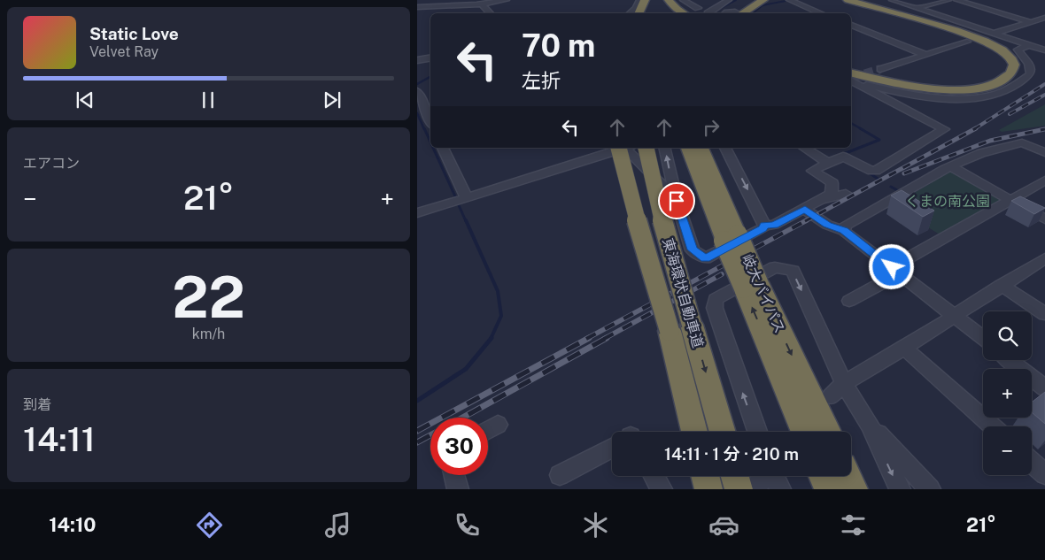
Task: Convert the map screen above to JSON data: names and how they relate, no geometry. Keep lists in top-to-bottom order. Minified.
{"streets":{"highway":["東海環状自動車道","岐大バイパス"]},"parks":["くまの南公園"],"page":{"turn":["70 m","左折"],"song":["Static Love","Velvet Ray"],"tile":["エアコン",["22","km/h"],["到着","14:11"]],"heat":["−","21°","+"],"map_buttons":["+","−"],"limit":"30","trip":"14:11 · 1 分 · 210 m","tabs":["14:10","21°"]}}
